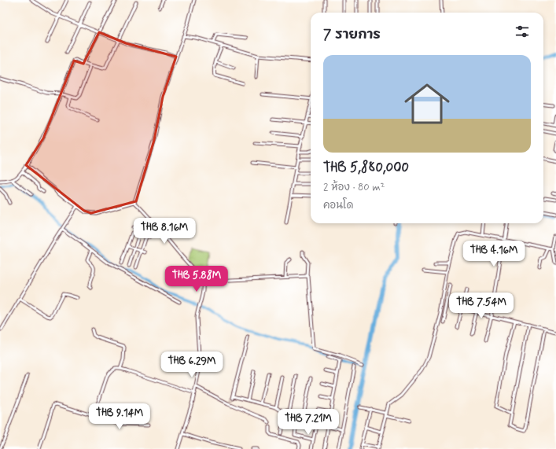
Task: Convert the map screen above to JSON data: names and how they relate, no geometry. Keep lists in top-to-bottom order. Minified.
{"page":{"heading":"7 รายการ","list":[{"name":"THB 5,880,000","note":"2 ห้อง · 80 m² · คอนโด"}],"price":["THB 8.16M","THB 4.16M","THB 5.88M","THB 7.54M","THB 6.29M","THB 9.14M","THB 7.21M"]}}
